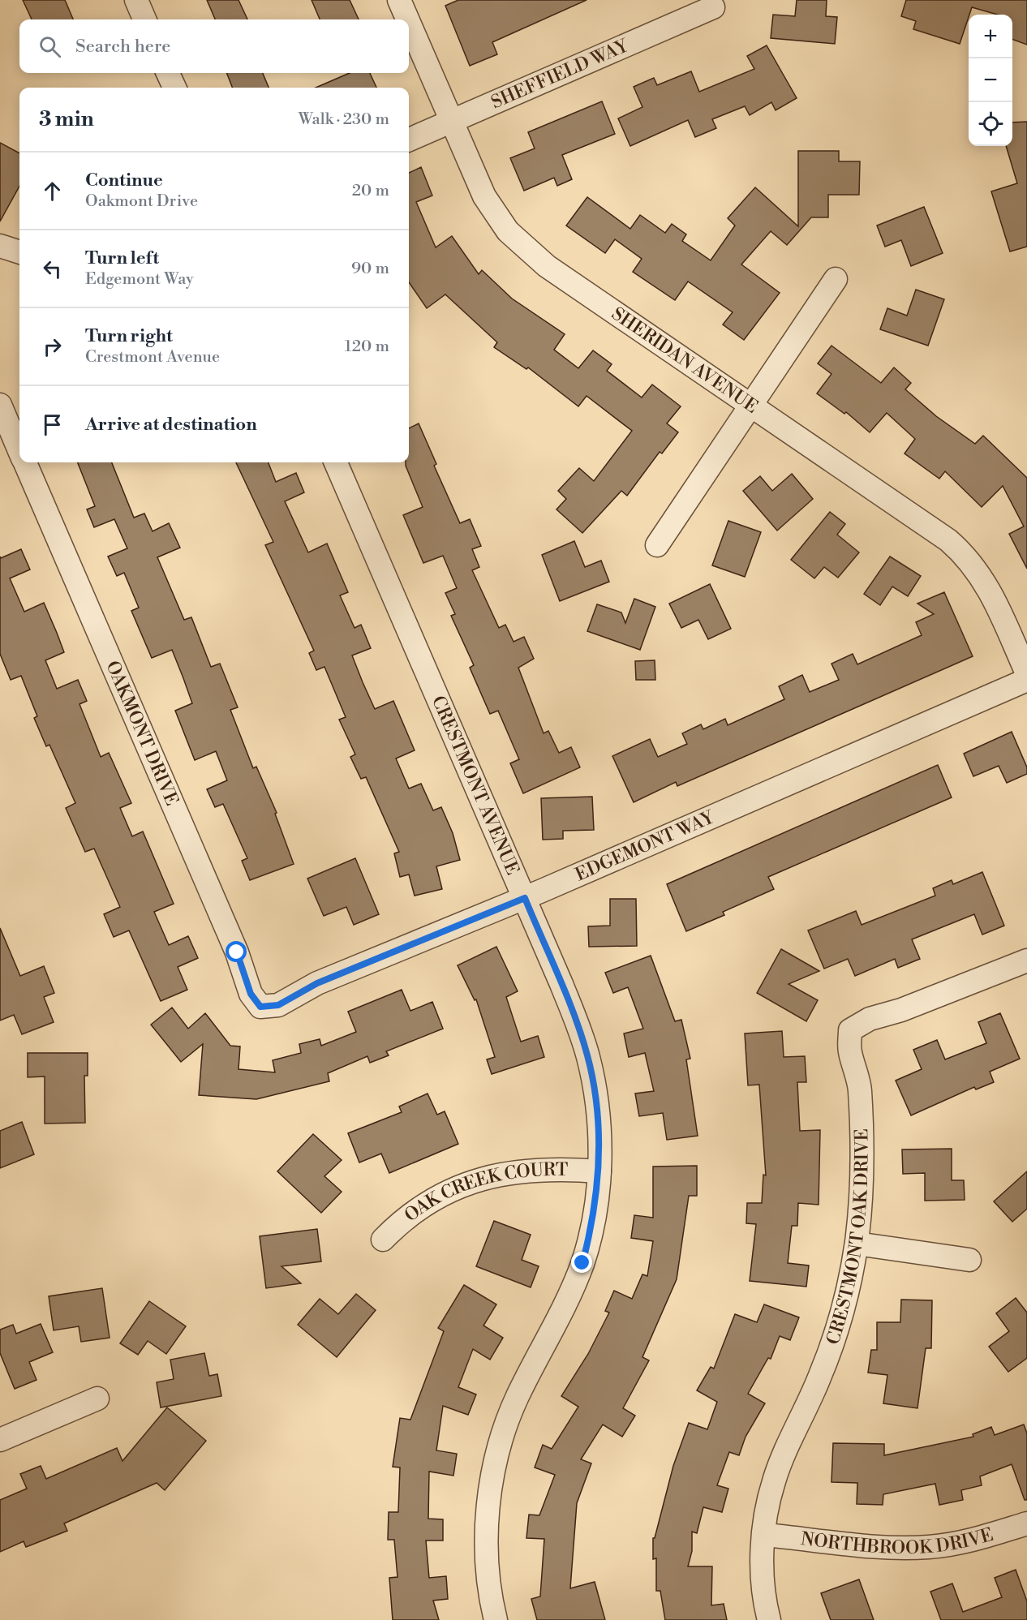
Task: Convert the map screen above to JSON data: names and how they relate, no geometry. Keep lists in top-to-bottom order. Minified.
{"streets":{"street":["SHEFFIELD WAY","SHERIDAN AVENUE","OAKMONT DRIVE","CRESTMONT AVENUE","EDGEMONT WAY","OAK CREEK COURT","CRESTMONT OAK DRIVE","NORTHBROOK DRIVE"]},"crossings":[["SHEFFIELD WAY","SHERIDAN AVENUE"],["OAKMONT DRIVE","EDGEMONT WAY"],["CRESTMONT AVENUE","EDGEMONT WAY"],["CRESTMONT AVENUE","OAK CREEK COURT"],["CRESTMONT OAK DRIVE","NORTHBROOK DRIVE"]],"page":{"map_buttons":["+","−"],"search":"Search here","heading":["3 min","Walk · 230 m"],"list":[["Continue","Oakmont Drive","20 m"],["Turn left","Edgemont Way","90 m"],["Turn right","Crestmont Avenue","120 m"],"Arrive at destination"]}}
